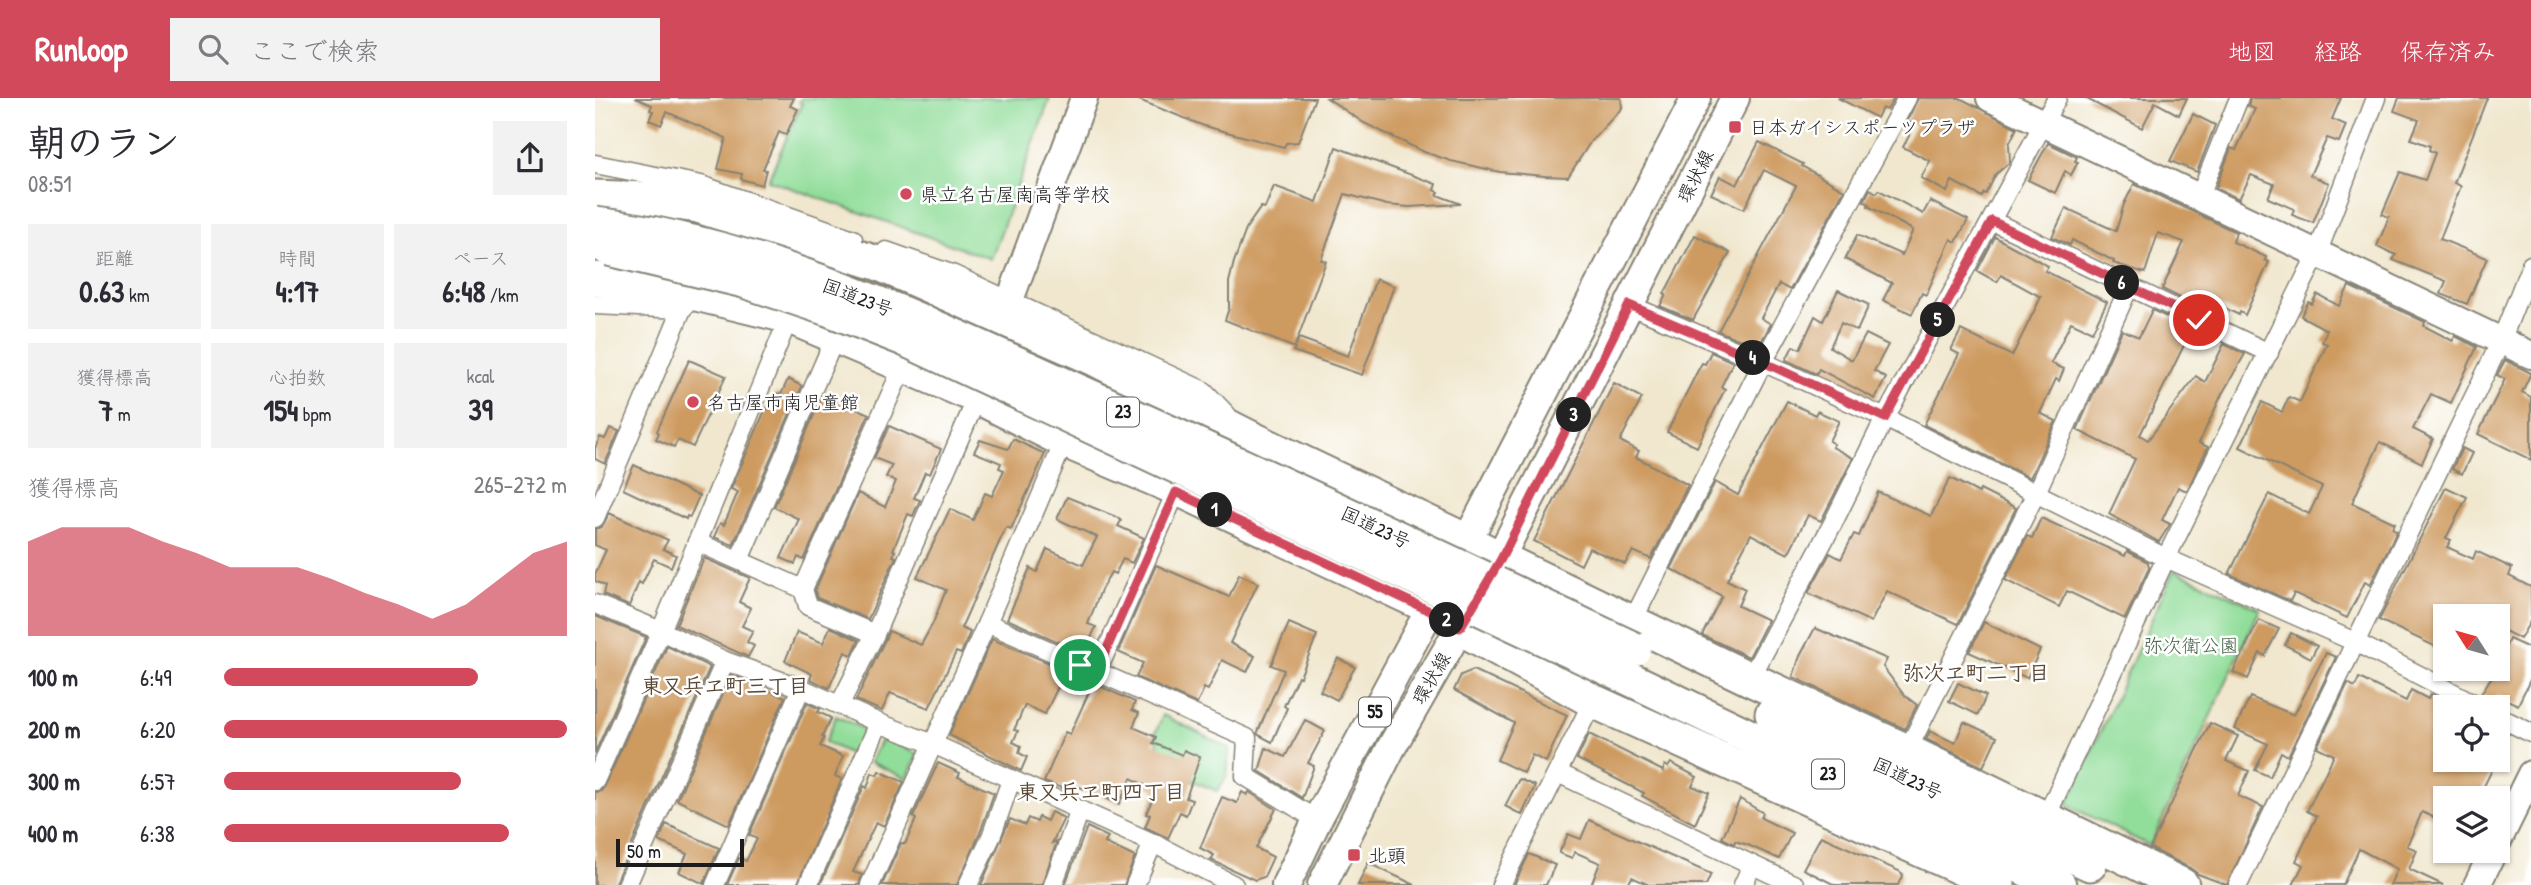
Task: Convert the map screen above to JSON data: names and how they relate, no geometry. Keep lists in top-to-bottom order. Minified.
{"streets":{"highway":["国道23号","23"],"main road":["環状線","55"]},"districts":["弥次ヱ町二丁目","東又兵ヱ町三丁目","東又兵ヱ町四丁目"],"parks":["弥次衛公園"],"places":{"transit":["日本ガイシスポーツプラザ","北頭"],"other":["県立名古屋南高等学校","名古屋市南児童館"]},"scale_bar":"50 m","north":"top left","page":{"header":"Runloop","search":"ここで検索","nav":["地図","経路","保存済み"],"heading":["朝のラン","08:51"],"stats":[["距離","0.63 km"],["時間","4:17"],["ペース","6:48 /km"],["獲得標高","7 m"],["心拍数","154 bpm"],["kcal","39"]],"pins":["6","5","4","3","1","2"],"chart":["獲得標高","265–272 m"],"list":[{"name":"100 m","note":"6:49"},{"name":"200 m","note":"6:20"},{"name":"300 m","note":"6:57"},{"name":"400 m","note":"6:38"}],"scale":"50 m"}}
